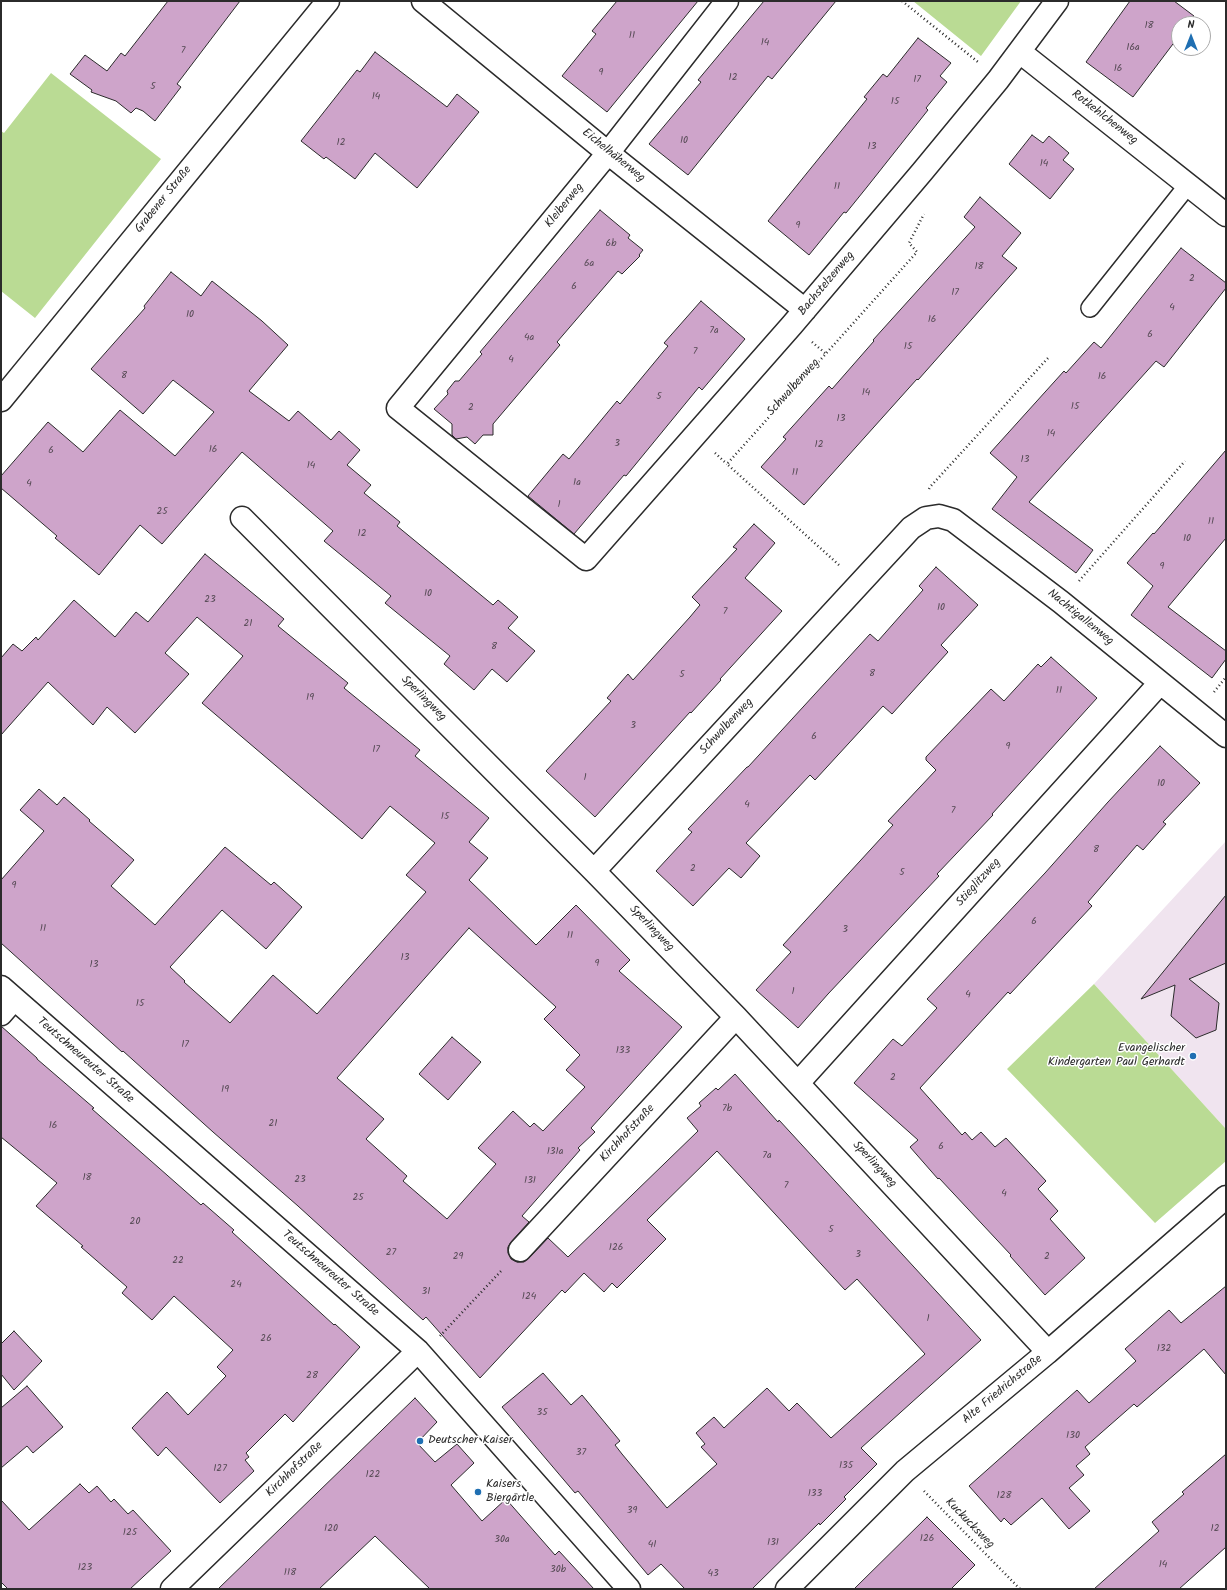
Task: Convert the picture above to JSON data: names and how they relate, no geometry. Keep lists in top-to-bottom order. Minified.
{"streets":{"street":["Rotkehlchenweg","Eichelhäherweg","Grabener Straße","Kleiberweg","Bachstelzenweg","Schwalbenweg","Nachtigallenweg","Sperlingweg","Stieglitzweg","Teutschneureuter Straße","Kirchhofstraße","Alte Friedrichstraße"],"path":["Kuckucksweg"]},"crossings":[["Rotkehlchenweg","Bachstelzenweg"],["Eichelhäherweg","Kleiberweg"],["Eichelhäherweg","Bachstelzenweg"],["Kleiberweg","Bachstelzenweg"],["Schwalbenweg","Nachtigallenweg"],["Schwalbenweg","Sperlingweg"],["Nachtigallenweg","Stieglitzweg"],["Sperlingweg","Stieglitzweg"],["Sperlingweg","Kirchhofstraße"],["Sperlingweg","Alte Friedrichstraße"],["Teutschneureuter Straße","Kirchhofstraße"],["Alte Friedrichstraße","Kuckucksweg"]],"places":["Evangelischer Kindergarten Paul Gerhardt","Deutscher Kaiser","Kaisers Biergärtle"],"house_numbers":["18","11","14","16a","7","16","9","12","17","5","14","15","10","12","13","14","11","9","6b","6a","18","2","6","17","4","10","16","7a","6","4a","15","7","4","8","16","14","5","15","2","13","14","3","12","16","6","13","14","11","1a","4","1","25","11","12","10","9","10","23","10","7","21","8","8","5","11","19","3","6","9","17","1","10","4","7","15","8","2","5","9","6","11","3","11","13","9","13","1","4","15","17","133","2","19","7b","21","16","6","131a","7a","18","23","131","7","4","25","20","5","126","27","3","29","2","22","24","31","124","1","26","132","28","35","130","37","135","127","122","133","128","39","120","12","125","126","30a","131","41","14","123","30b","118","43"],"north":"top"}
